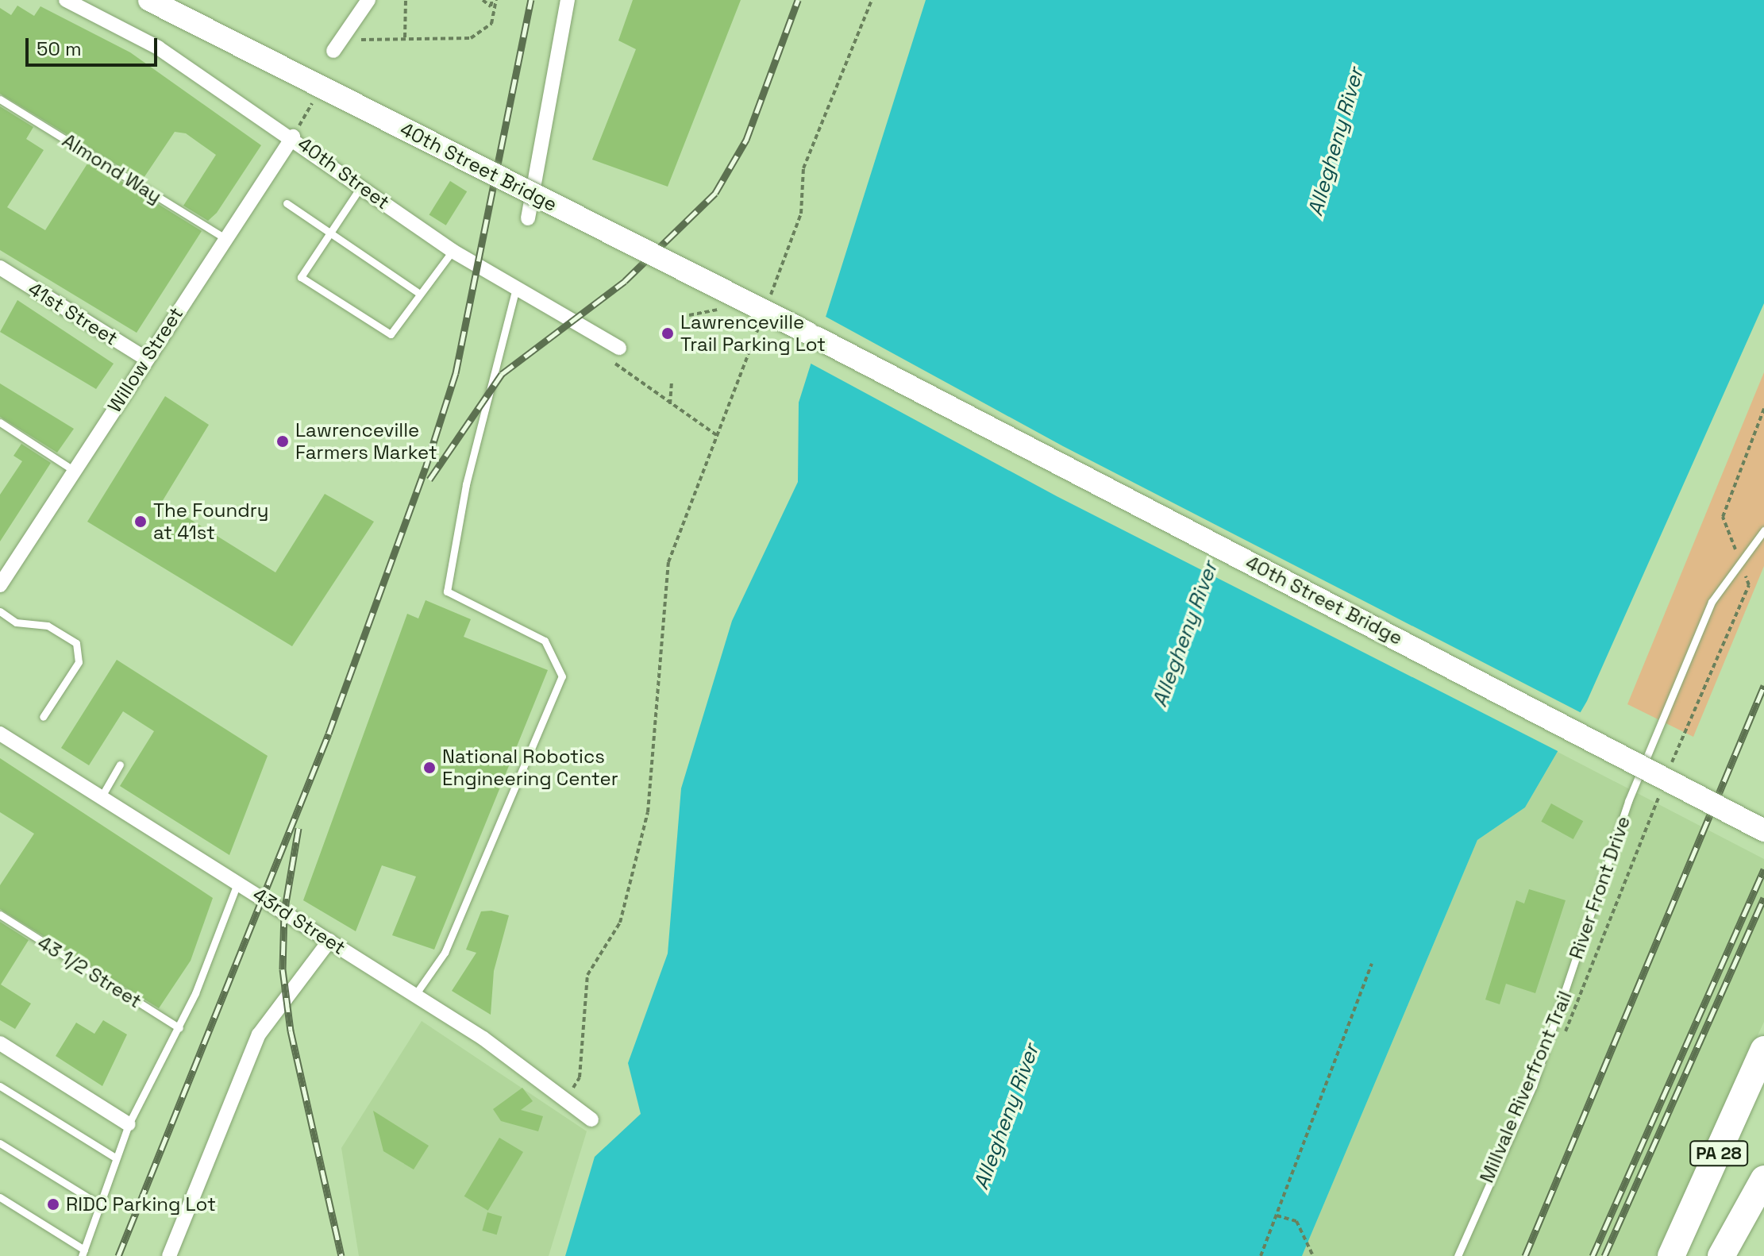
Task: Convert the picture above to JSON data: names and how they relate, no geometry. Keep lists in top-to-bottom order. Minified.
{"streets":{"highway":["PA 28"],"main road":["40th Street Bridge"],"street":["40th Street","41st Street","Willow Street","43rd Street"],"lane":["Almond Way","River Front Drive","43 1/2 Street"],"path":["Millvale Riverfront Trail"]},"crossings":[["Almond Way","Willow Street"],["40th Street","Willow Street"],["41st Street","Willow Street"]],"water":["Allegheny River"],"places":["Lawrenceville Trail Parking Lot","Lawrenceville Farmers Market","The Foundry at 41st","National Robotics Engineering Center","RIDC Parking Lot"],"scale_bar":"50 m"}
